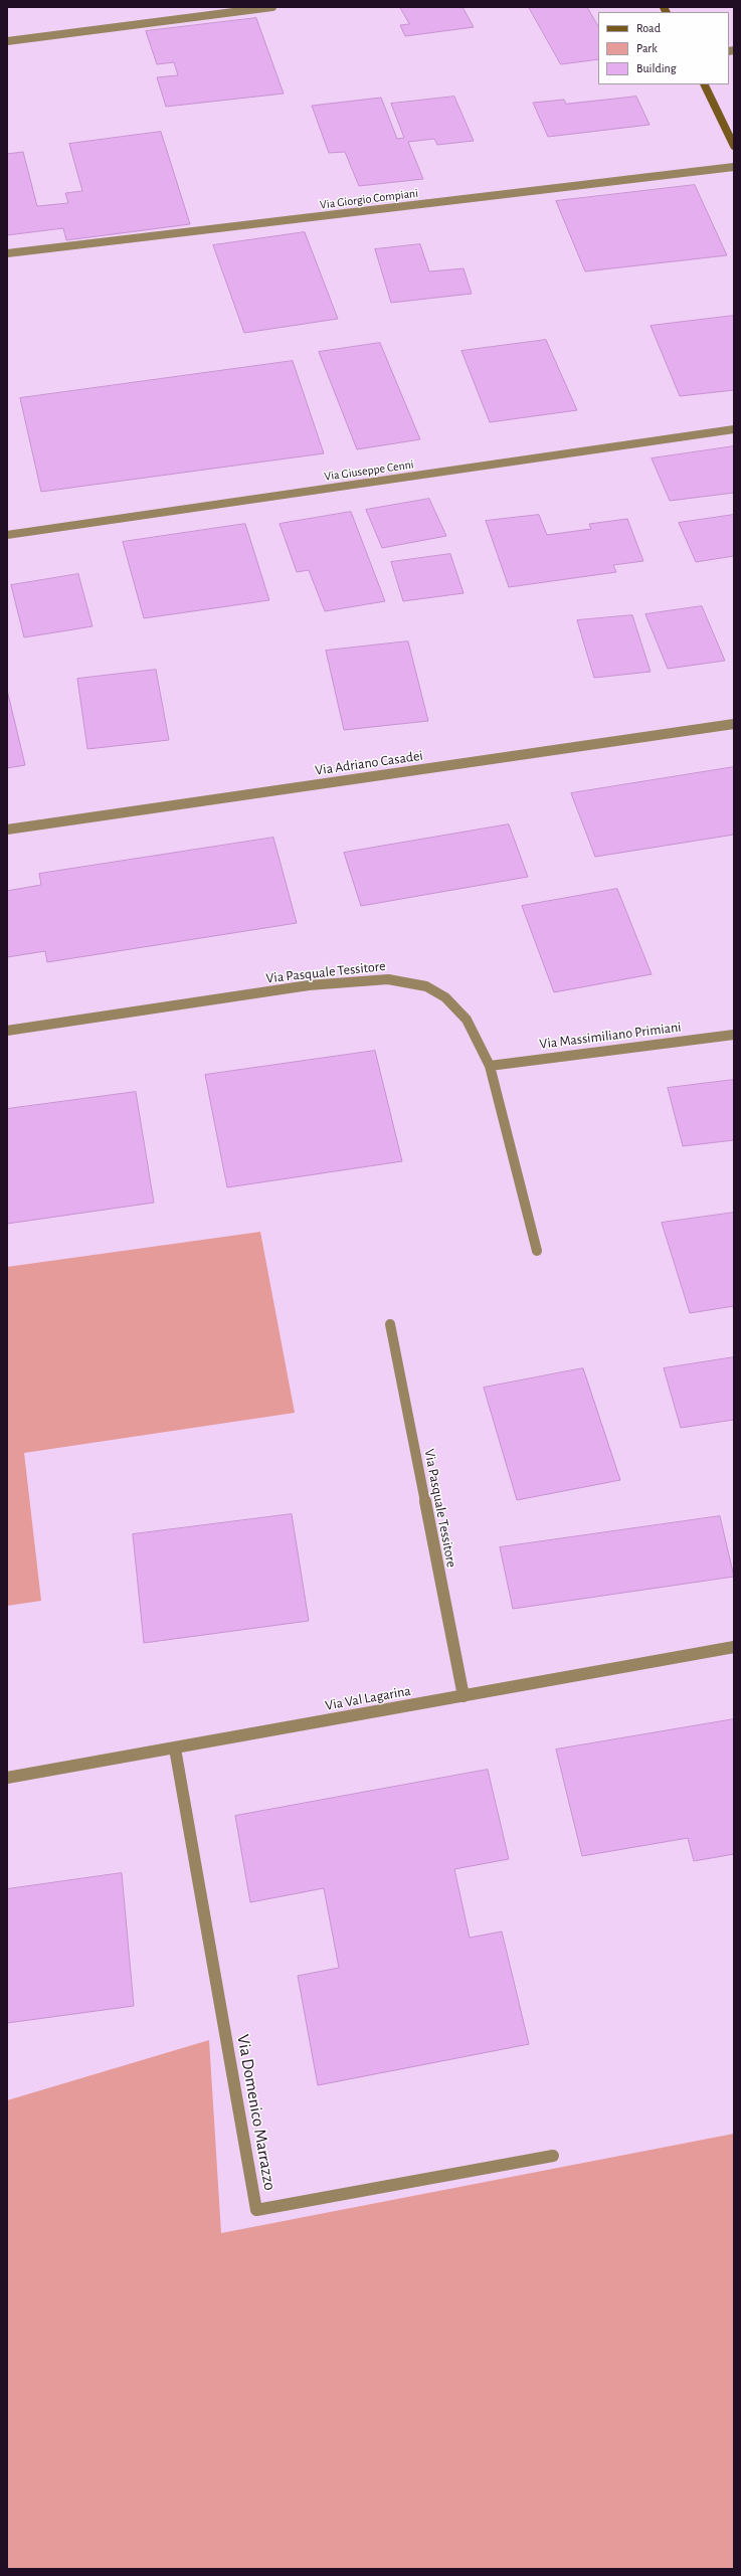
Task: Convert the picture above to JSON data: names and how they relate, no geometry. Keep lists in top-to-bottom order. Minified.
{"streets":{"street":["Via Giorgio Compiani","Via Giuseppe Cenni","Via Adriano Casadei","Via Pasquale Tessitore","Via Massimiliano Primiani","Via Val Lagarina","Via Domenico Marrazzo"]},"crossings":[["Via Pasquale Tessitore","Via Massimiliano Primiani"],["Via Pasquale Tessitore","Via Val Lagarina"],["Via Val Lagarina","Via Domenico Marrazzo"]],"legend":["Road","Park","Building"]}
